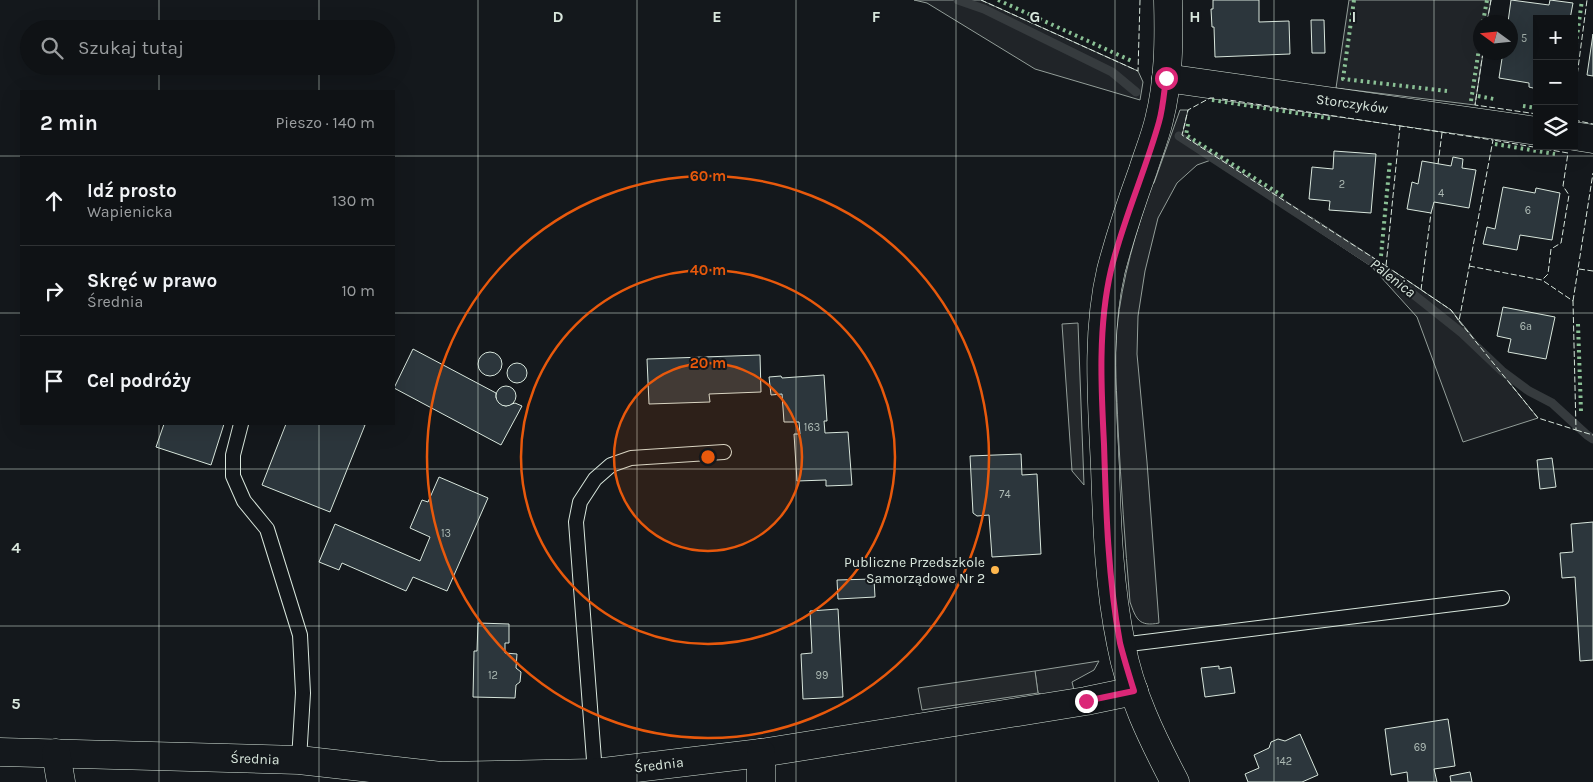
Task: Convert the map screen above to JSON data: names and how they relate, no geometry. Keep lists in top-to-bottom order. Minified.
{"streets":{"street":["Storczyków","Średnia"]},"water":["Palenica"],"places":["Publiczne Przedszkole Samorządowe Nr 2"],"house_numbers":["5","2","4","6","6a","163","74","13","12","99","69","142"],"north":"left","page":{"map_buttons":["+","−"],"search":"Szukaj tutaj","heading":["2 min","Pieszo · 140 m"],"list":[["Idź prosto","Wapienicka","130 m"],["Skręć w prawo","Średnia","10 m"],"Cel podróży"]},"grid":{"columns":["D","E","F","G","H","I"],"rows":["4","5"]},"rings":["60 m","40 m","20 m"]}
